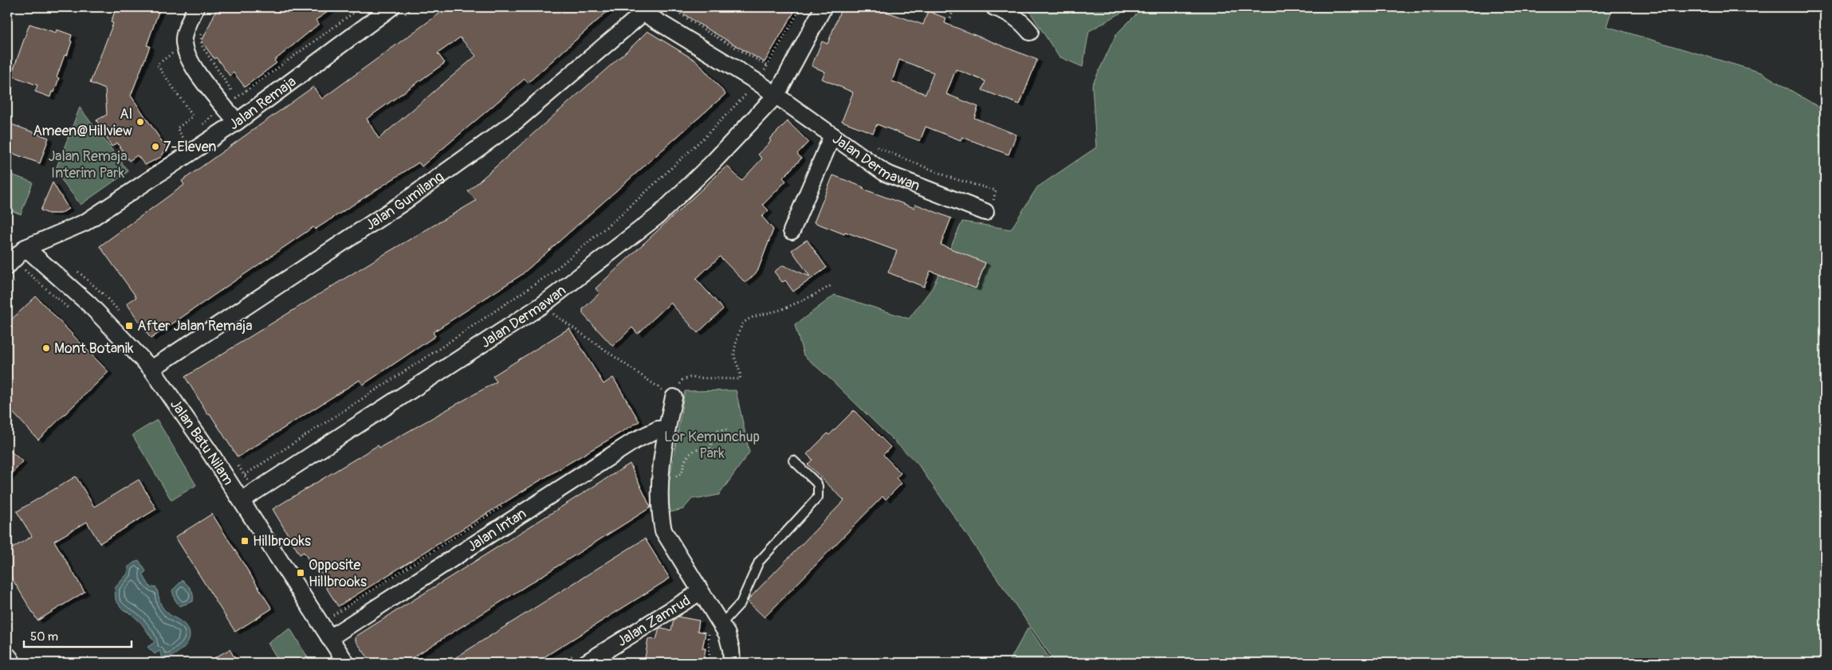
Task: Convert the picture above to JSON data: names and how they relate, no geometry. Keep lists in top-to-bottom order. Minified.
{"streets":{"street":["Jalan Remaja","Jalan Dermawan","Jalan Gumilang","Jalan Batu Nilam","Jalan Intan","Jalan Zamrud"]},"crossings":[["Jalan Remaja","Jalan Batu Nilam"],["Jalan Dermawan","Jalan Gumilang"],["Jalan Dermawan","Jalan Batu Nilam"],["Jalan Gumilang","Jalan Batu Nilam"],["Jalan Batu Nilam","Jalan Intan"]],"parks":["Jalan Remaja Interim Park","Lor Kemunchup Park"],"places":{"other":["Al Ameen@Hillview","7-Eleven","Mont Botanik"],"transit":["After Jalan Remaja","Hillbrooks","Opposite Hillbrooks"]},"scale_bar":"50 m"}
